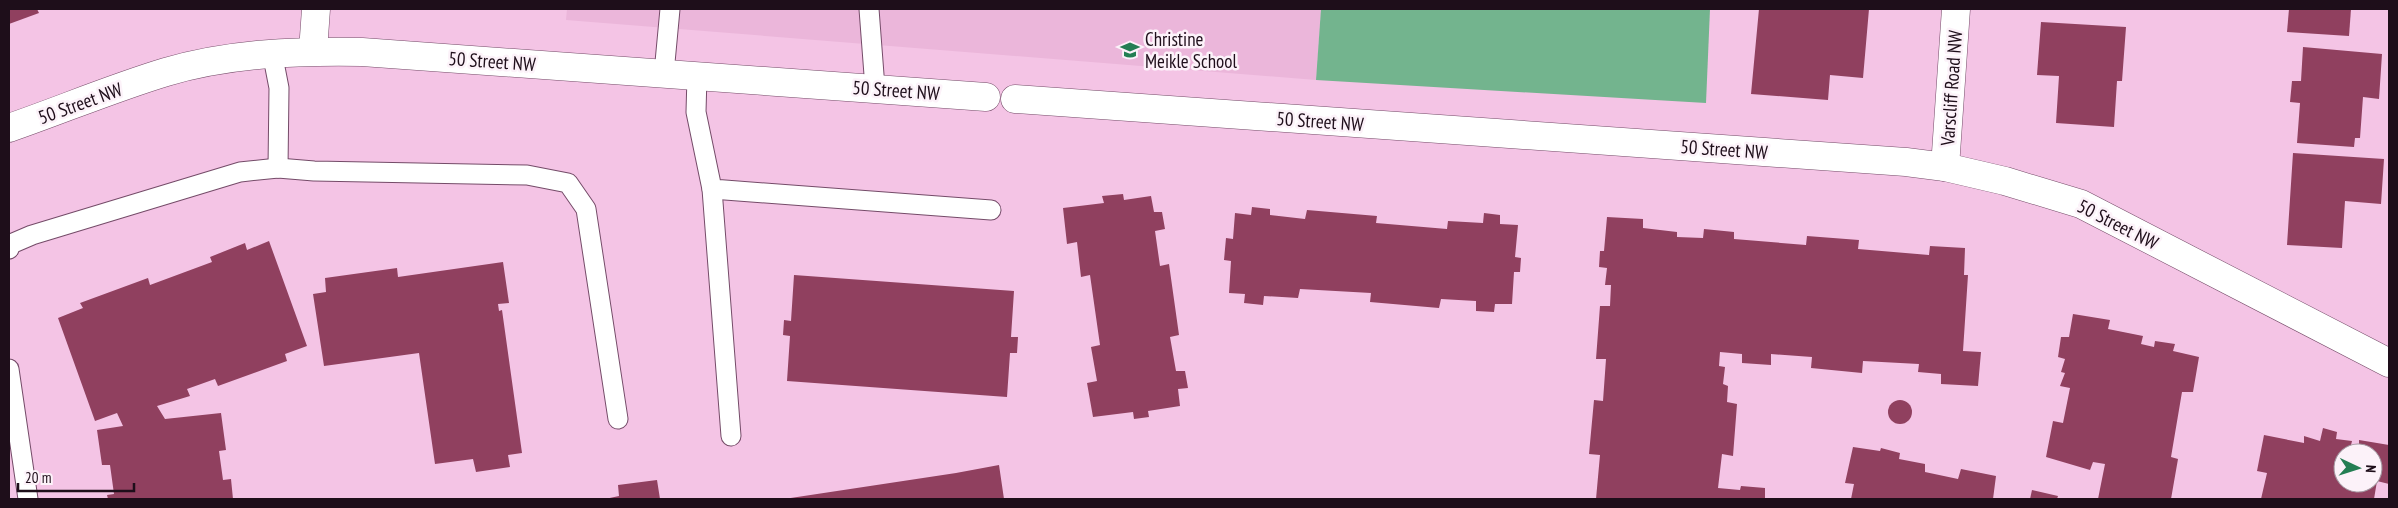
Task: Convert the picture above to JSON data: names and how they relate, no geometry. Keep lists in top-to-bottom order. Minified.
{"streets":{"street":["50 Street NW","Varscliff Road NW"]},"crossings":[["50 Street NW","Varscliff Road NW"]],"places":{"school or university":["Christine Meikle School"]},"scale_bar":"20 m","north":"right"}
